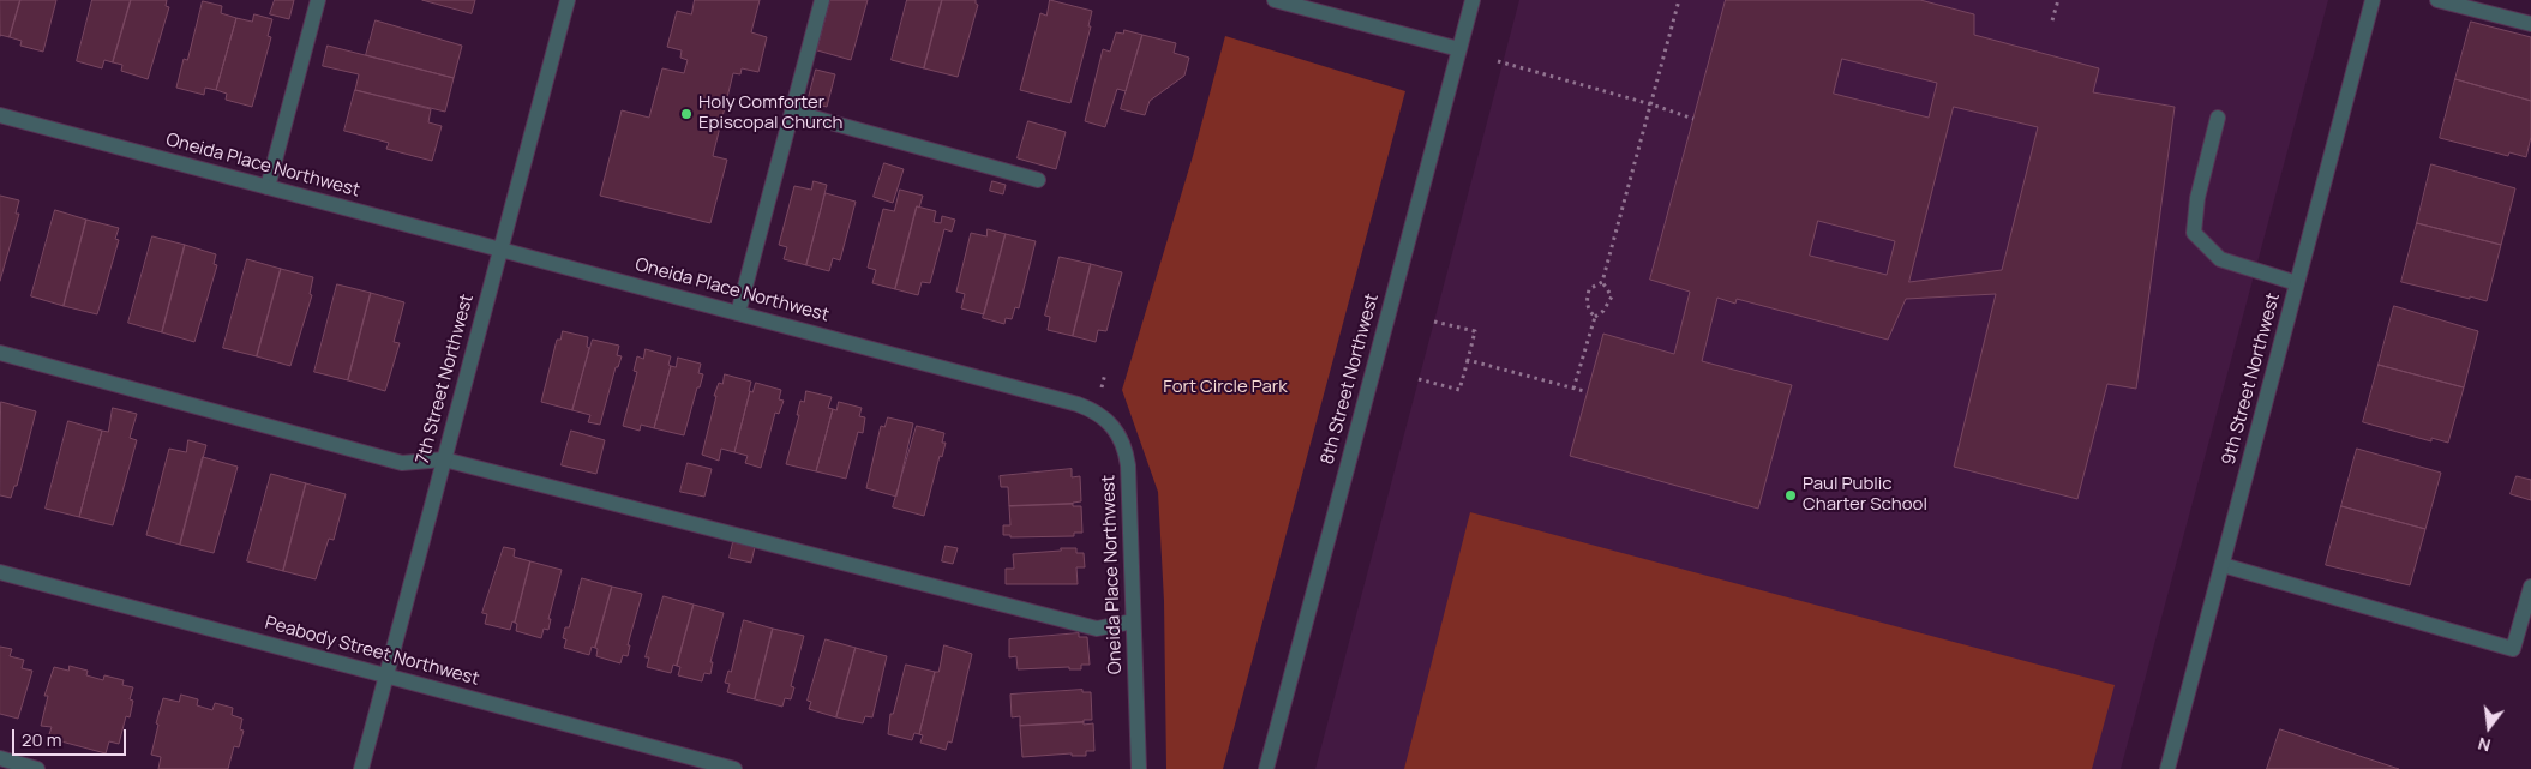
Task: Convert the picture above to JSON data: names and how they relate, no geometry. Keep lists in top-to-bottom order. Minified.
{"streets":{"street":["Oneida Place Northwest","7th Street Northwest","8th Street Northwest","9th Street Northwest","Peabody Street Northwest"]},"crossings":[["Oneida Place Northwest","7th Street Northwest"],["7th Street Northwest","Peabody Street Northwest"]],"parks":["Fort Circle Park"],"places":["Holy Comforter Episcopal Church","Paul Public Charter School"],"scale_bar":"20 m","north":"bottom"}
